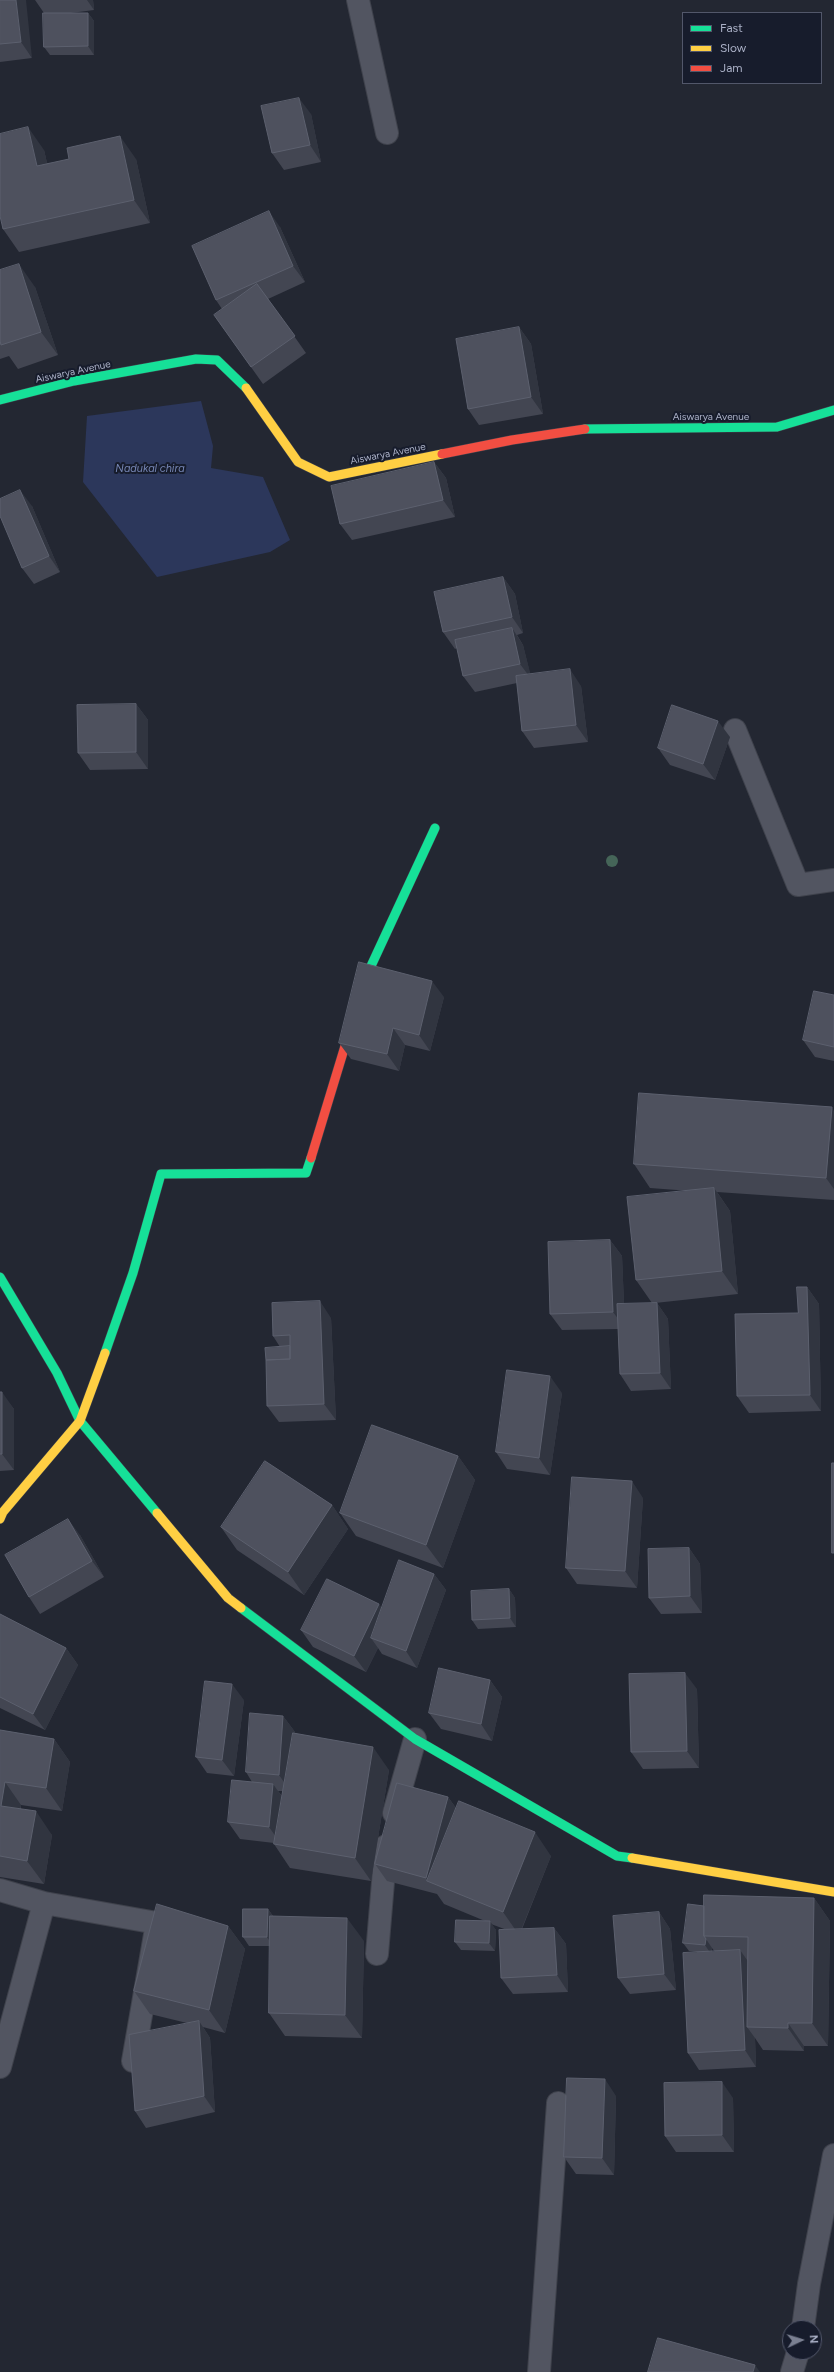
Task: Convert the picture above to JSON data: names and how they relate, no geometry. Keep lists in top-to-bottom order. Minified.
{"streets":{"street":["Aiswarya Avenue"]},"water":["Nadukal chira"],"legend":["Fast","Slow","Jam"],"north":"right"}
